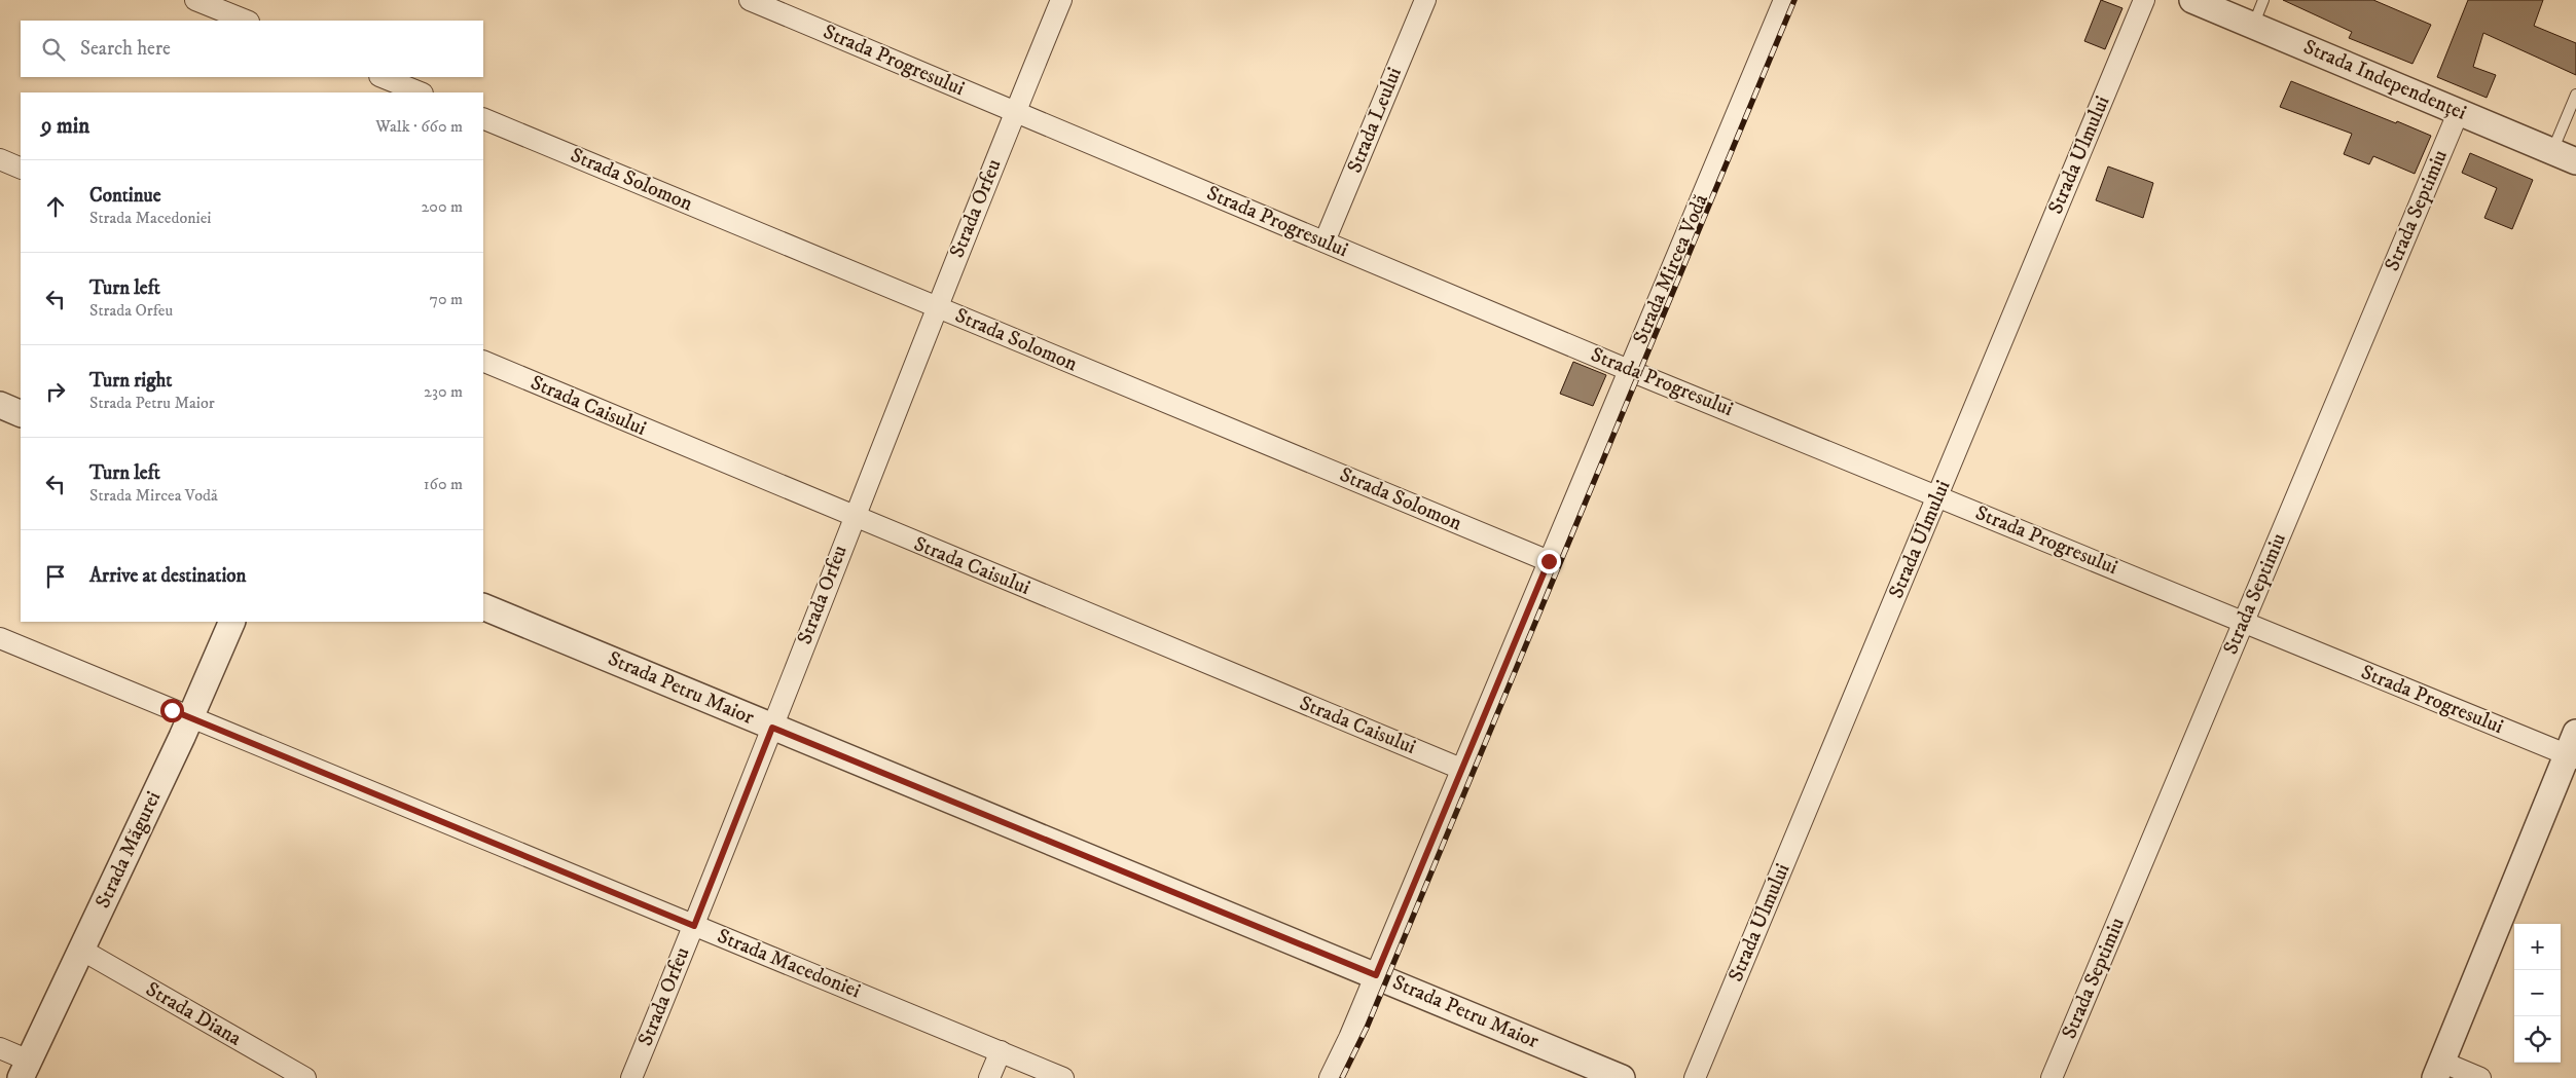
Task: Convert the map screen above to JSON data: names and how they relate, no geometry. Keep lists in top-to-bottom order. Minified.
{"streets":{"street":["Strada Progresului","Strada Independenței","Strada Leului","Strada Ulmului","Strada Solomon","Strada Orfeu","Strada Septimiu","Strada Mircea Vodă","Strada Caisului","Strada Petru Maior","Strada Măgurei","Strada Macedoniei","Strada Diana"]},"crossings":[["Strada Progresului","Strada Leului"],["Strada Progresului","Strada Ulmului"],["Strada Progresului","Strada Orfeu"],["Strada Progresului","Strada Septimiu"],["Strada Progresului","Strada Mircea Vodă"],["Strada Independenței","Strada Septimiu"],["Strada Solomon","Strada Orfeu"],["Strada Solomon","Strada Mircea Vodă"],["Strada Orfeu","Strada Caisului"],["Strada Orfeu","Strada Petru Maior"],["Strada Orfeu","Strada Macedoniei"],["Strada Mircea Vodă","Strada Caisului"],["Strada Mircea Vodă","Strada Petru Maior"],["Strada Măgurei","Strada Macedoniei"],["Strada Măgurei","Strada Diana"]],"page":{"search":"Search here","heading":["9 min","Walk · 660 m"],"list":[["Continue","Strada Macedoniei","200 m"],["Turn left","Strada Orfeu","70 m"],["Turn right","Strada Petru Maior","230 m"],["Turn left","Strada Mircea Vodă","160 m"],"Arrive at destination"],"map_buttons":["+","−"]}}
